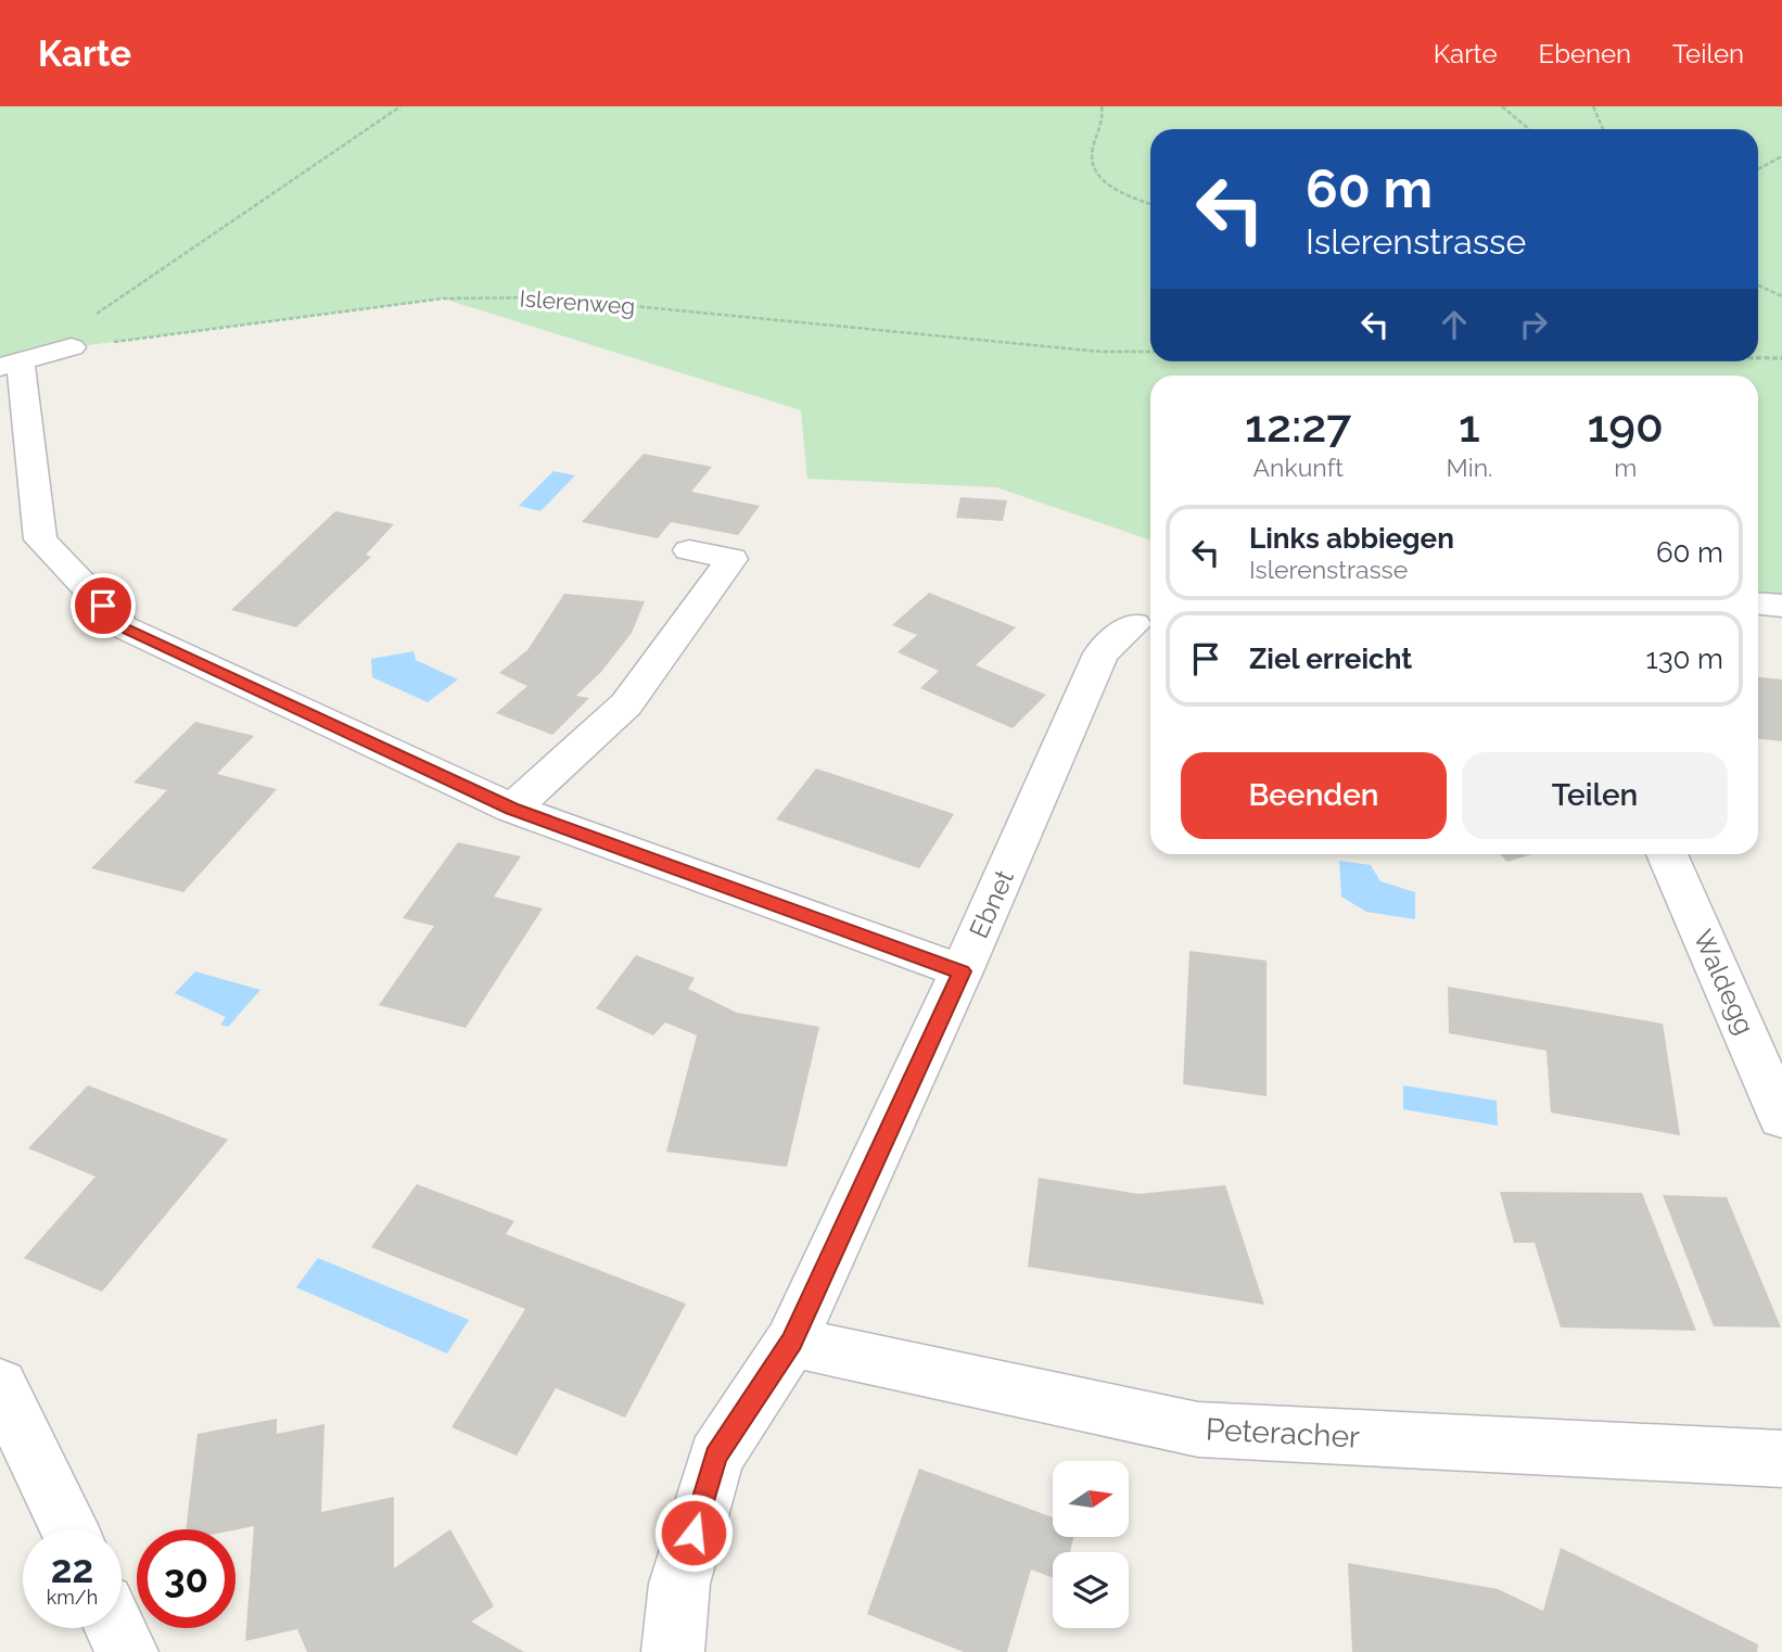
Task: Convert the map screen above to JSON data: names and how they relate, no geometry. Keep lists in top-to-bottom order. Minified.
{"streets":{"street":["Ebnet","Waldegg","Peteracher"],"path":["Islerenweg"]},"crossings":[["Ebnet","Peteracher"]],"north":"right","page":{"header":"Karte","nav":["Karte","Ebenen","Teilen"],"turn":["60 m","Islerenstrasse"],"eta":["12:27","Ankunft","1","Min.","190","m"],"list":[{"name":"Links abbiegen","note":"Islerenstrasse","value":"60 m"},{"name":"Ziel erreicht","value":"130 m"}],"buttons":["Beenden","Teilen"],"speed":"22 km/h","limit":"30"}}
